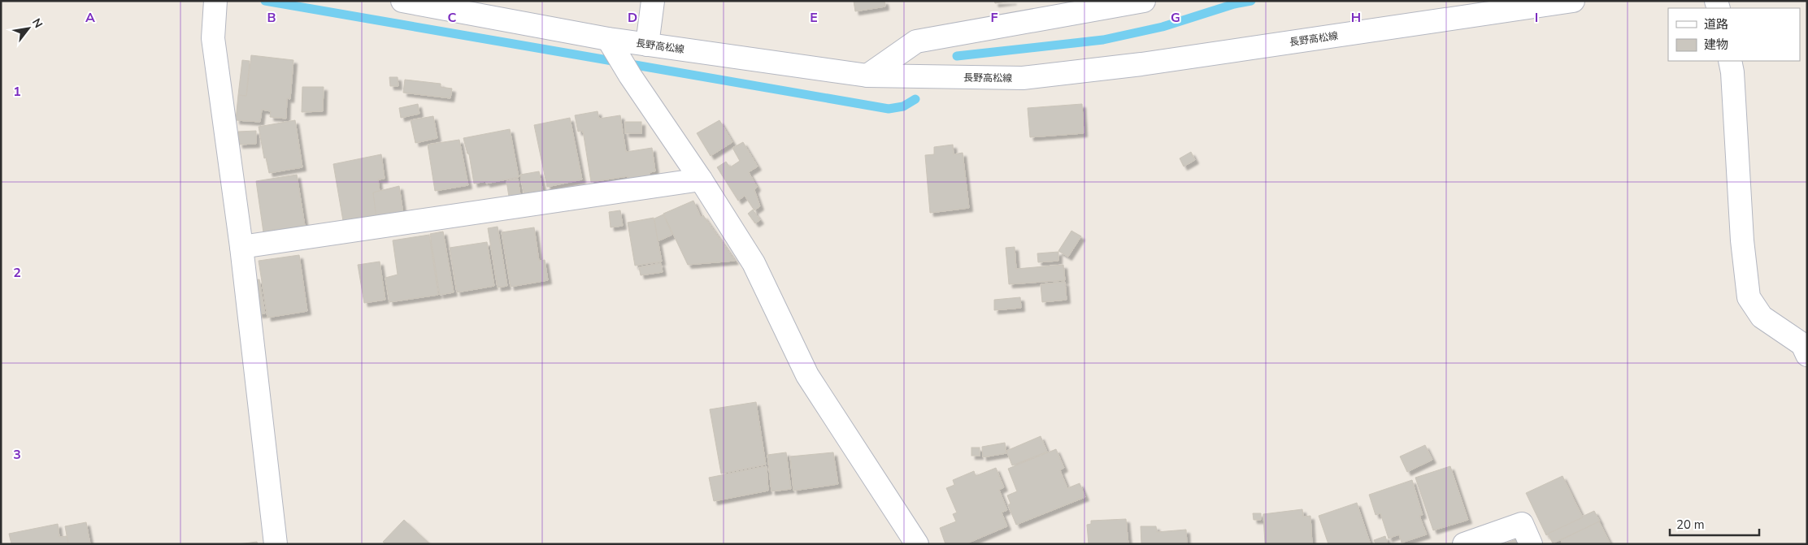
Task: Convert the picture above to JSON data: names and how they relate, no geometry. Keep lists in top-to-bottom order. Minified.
{"streets":{"street":["長野高松線"]},"legend":["道路","建物"],"scale_bar":"20 m","north":"top right","grid":{"columns":["A","B","C","D","E","F","G","H","I"],"rows":["1","2","3"]}}
